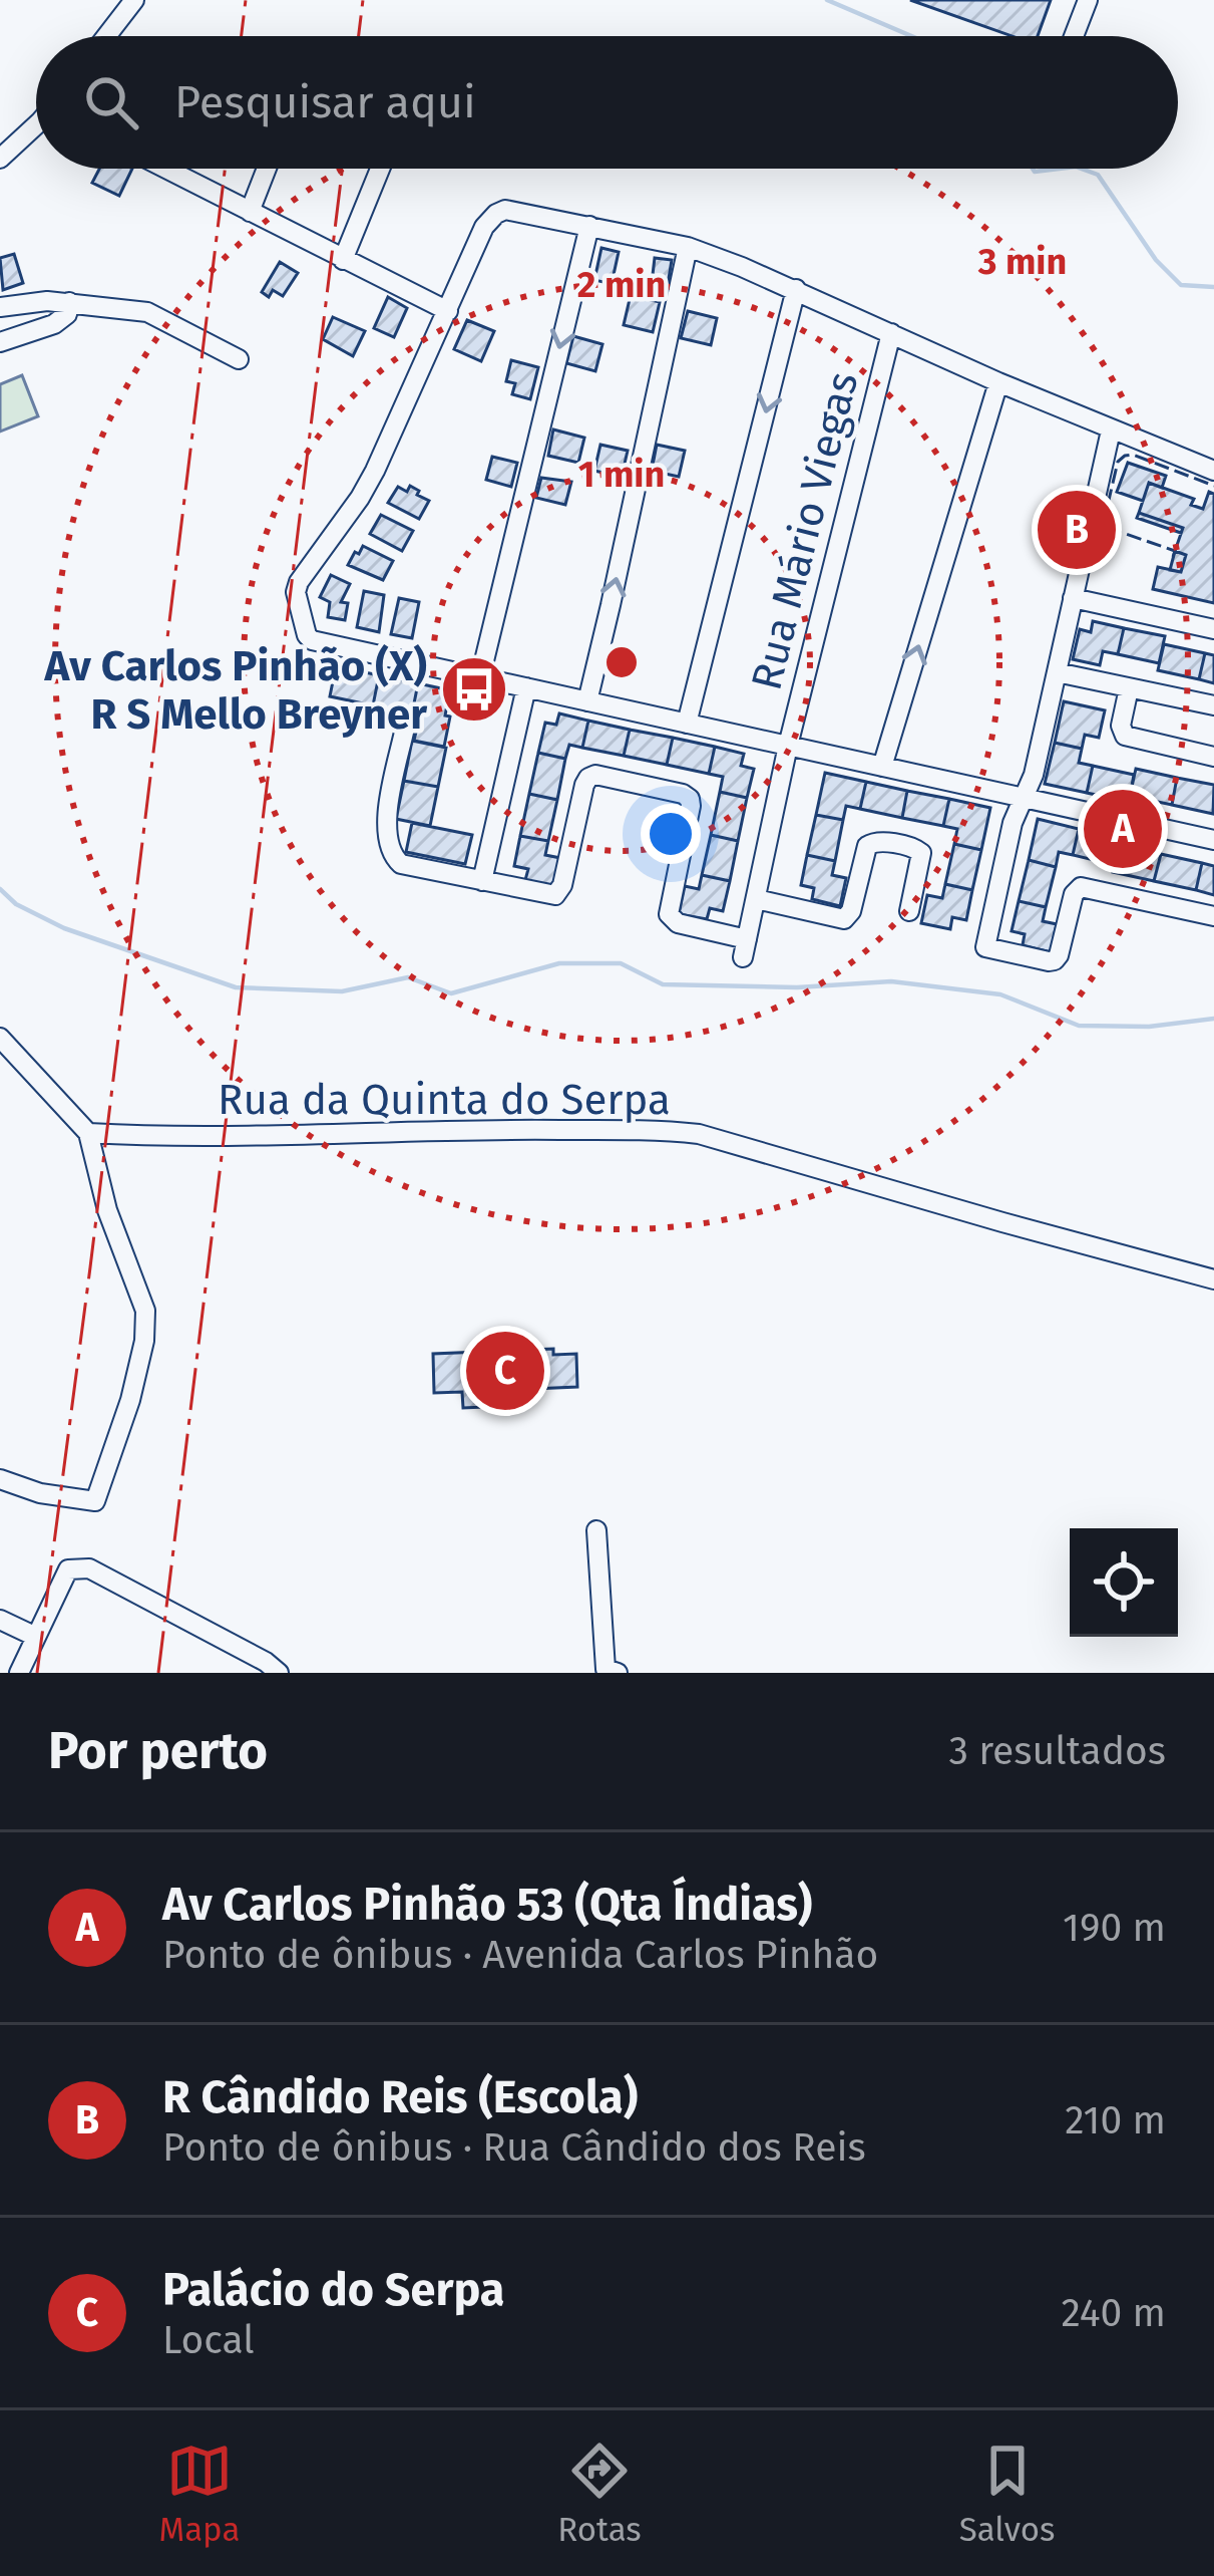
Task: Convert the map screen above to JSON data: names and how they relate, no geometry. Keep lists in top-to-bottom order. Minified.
{"streets":{"street":["Rua Mário Viegas","Rua da Quinta do Serpa"]},"places":{"bus stop":["Av Carlos Pinhão (X) R S Mello Breyner"]},"page":{"search":"Pesquisar aqui","pins":["B","A","C"],"heading":["Por perto","3 resultados"],"list":[{"mark":"A","name":"Av Carlos Pinhão 53 (Qta Índias)","note":"Ponto de ônibus · Avenida Carlos Pinhão","value":"190 m"},{"mark":"B","name":"R Cândido Reis (Escola)","note":"Ponto de ônibus · Rua Cândido dos Reis","value":"210 m"},{"mark":"C","name":"Palácio do Serpa","note":"Local","value":"240 m"}],"nav":["Mapa","Rotas","Salvos"]},"rings":["3 min","2 min","1 min"]}
